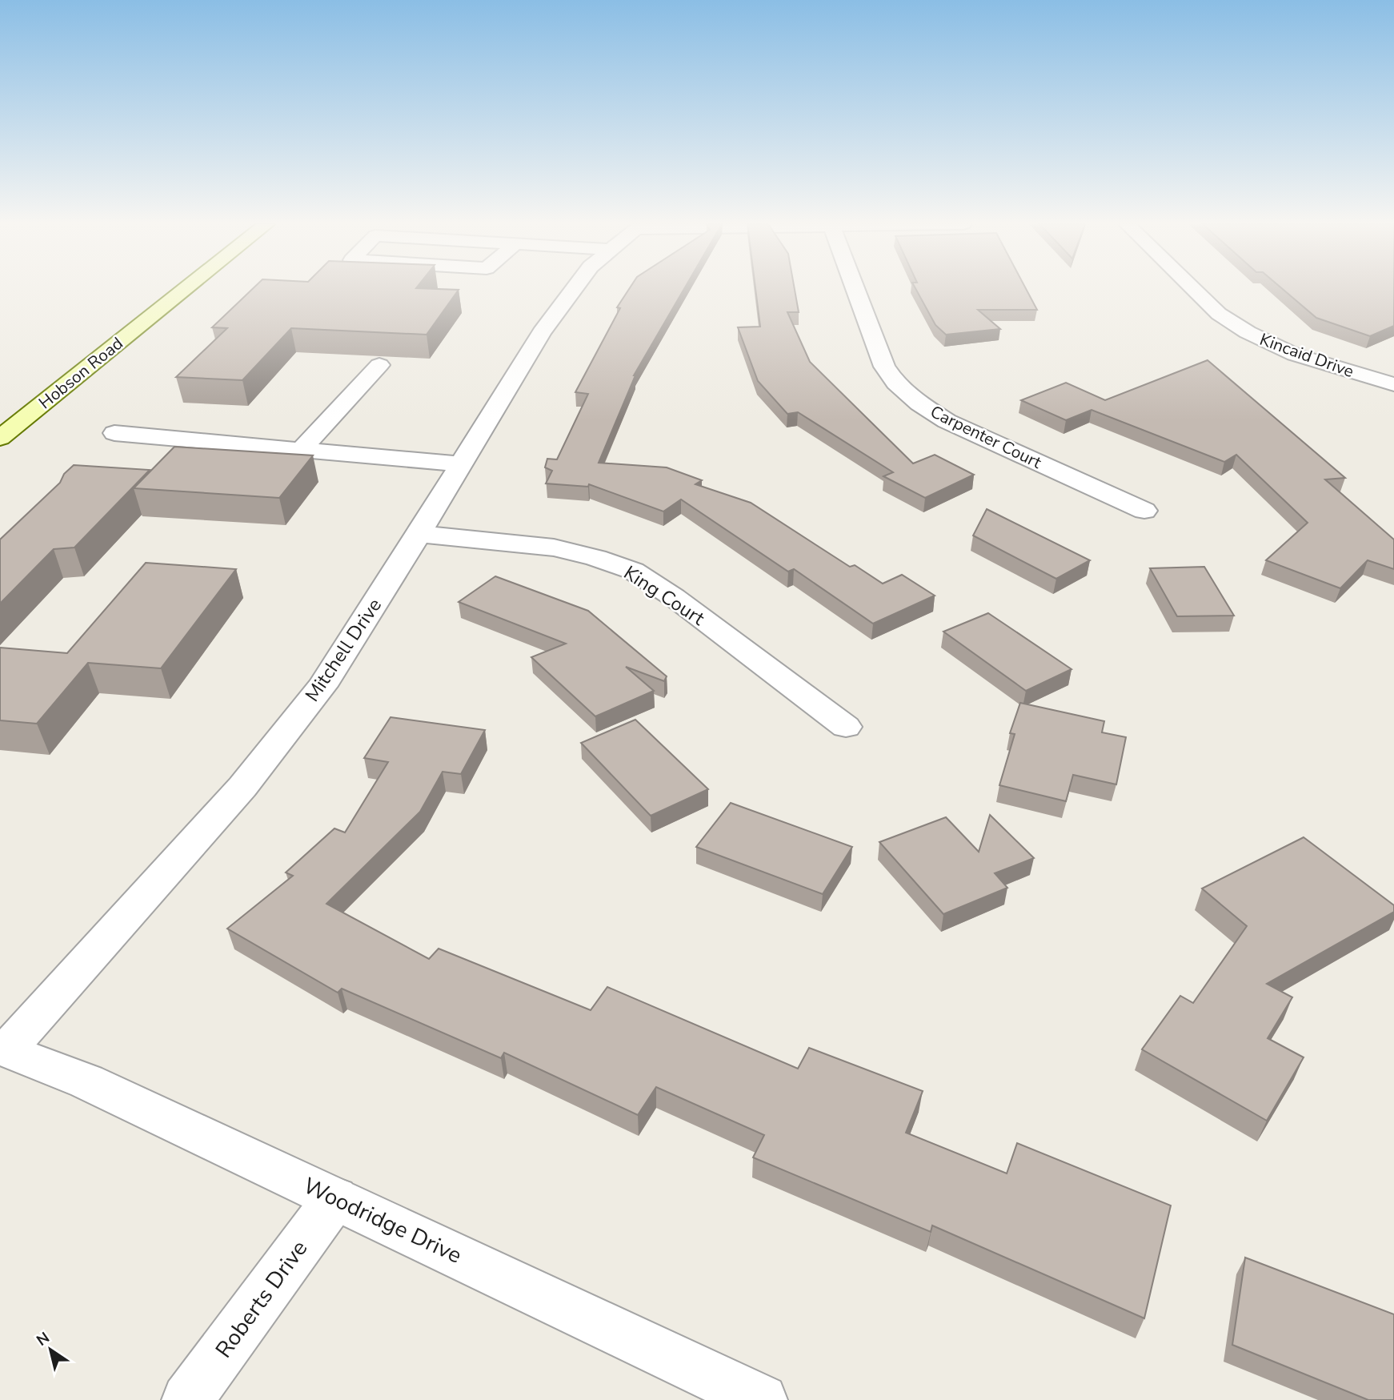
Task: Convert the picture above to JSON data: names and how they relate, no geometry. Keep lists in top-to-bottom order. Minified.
{"streets":{"main road":["Hobson Road"],"street":["Kincaid Drive","Carpenter Court","King Court","Mitchell Drive","Woodridge Drive","Roberts Drive"]},"crossings":[["King Court","Mitchell Drive"],["Mitchell Drive","Woodridge Drive"],["Woodridge Drive","Roberts Drive"]],"north":"top left"}
